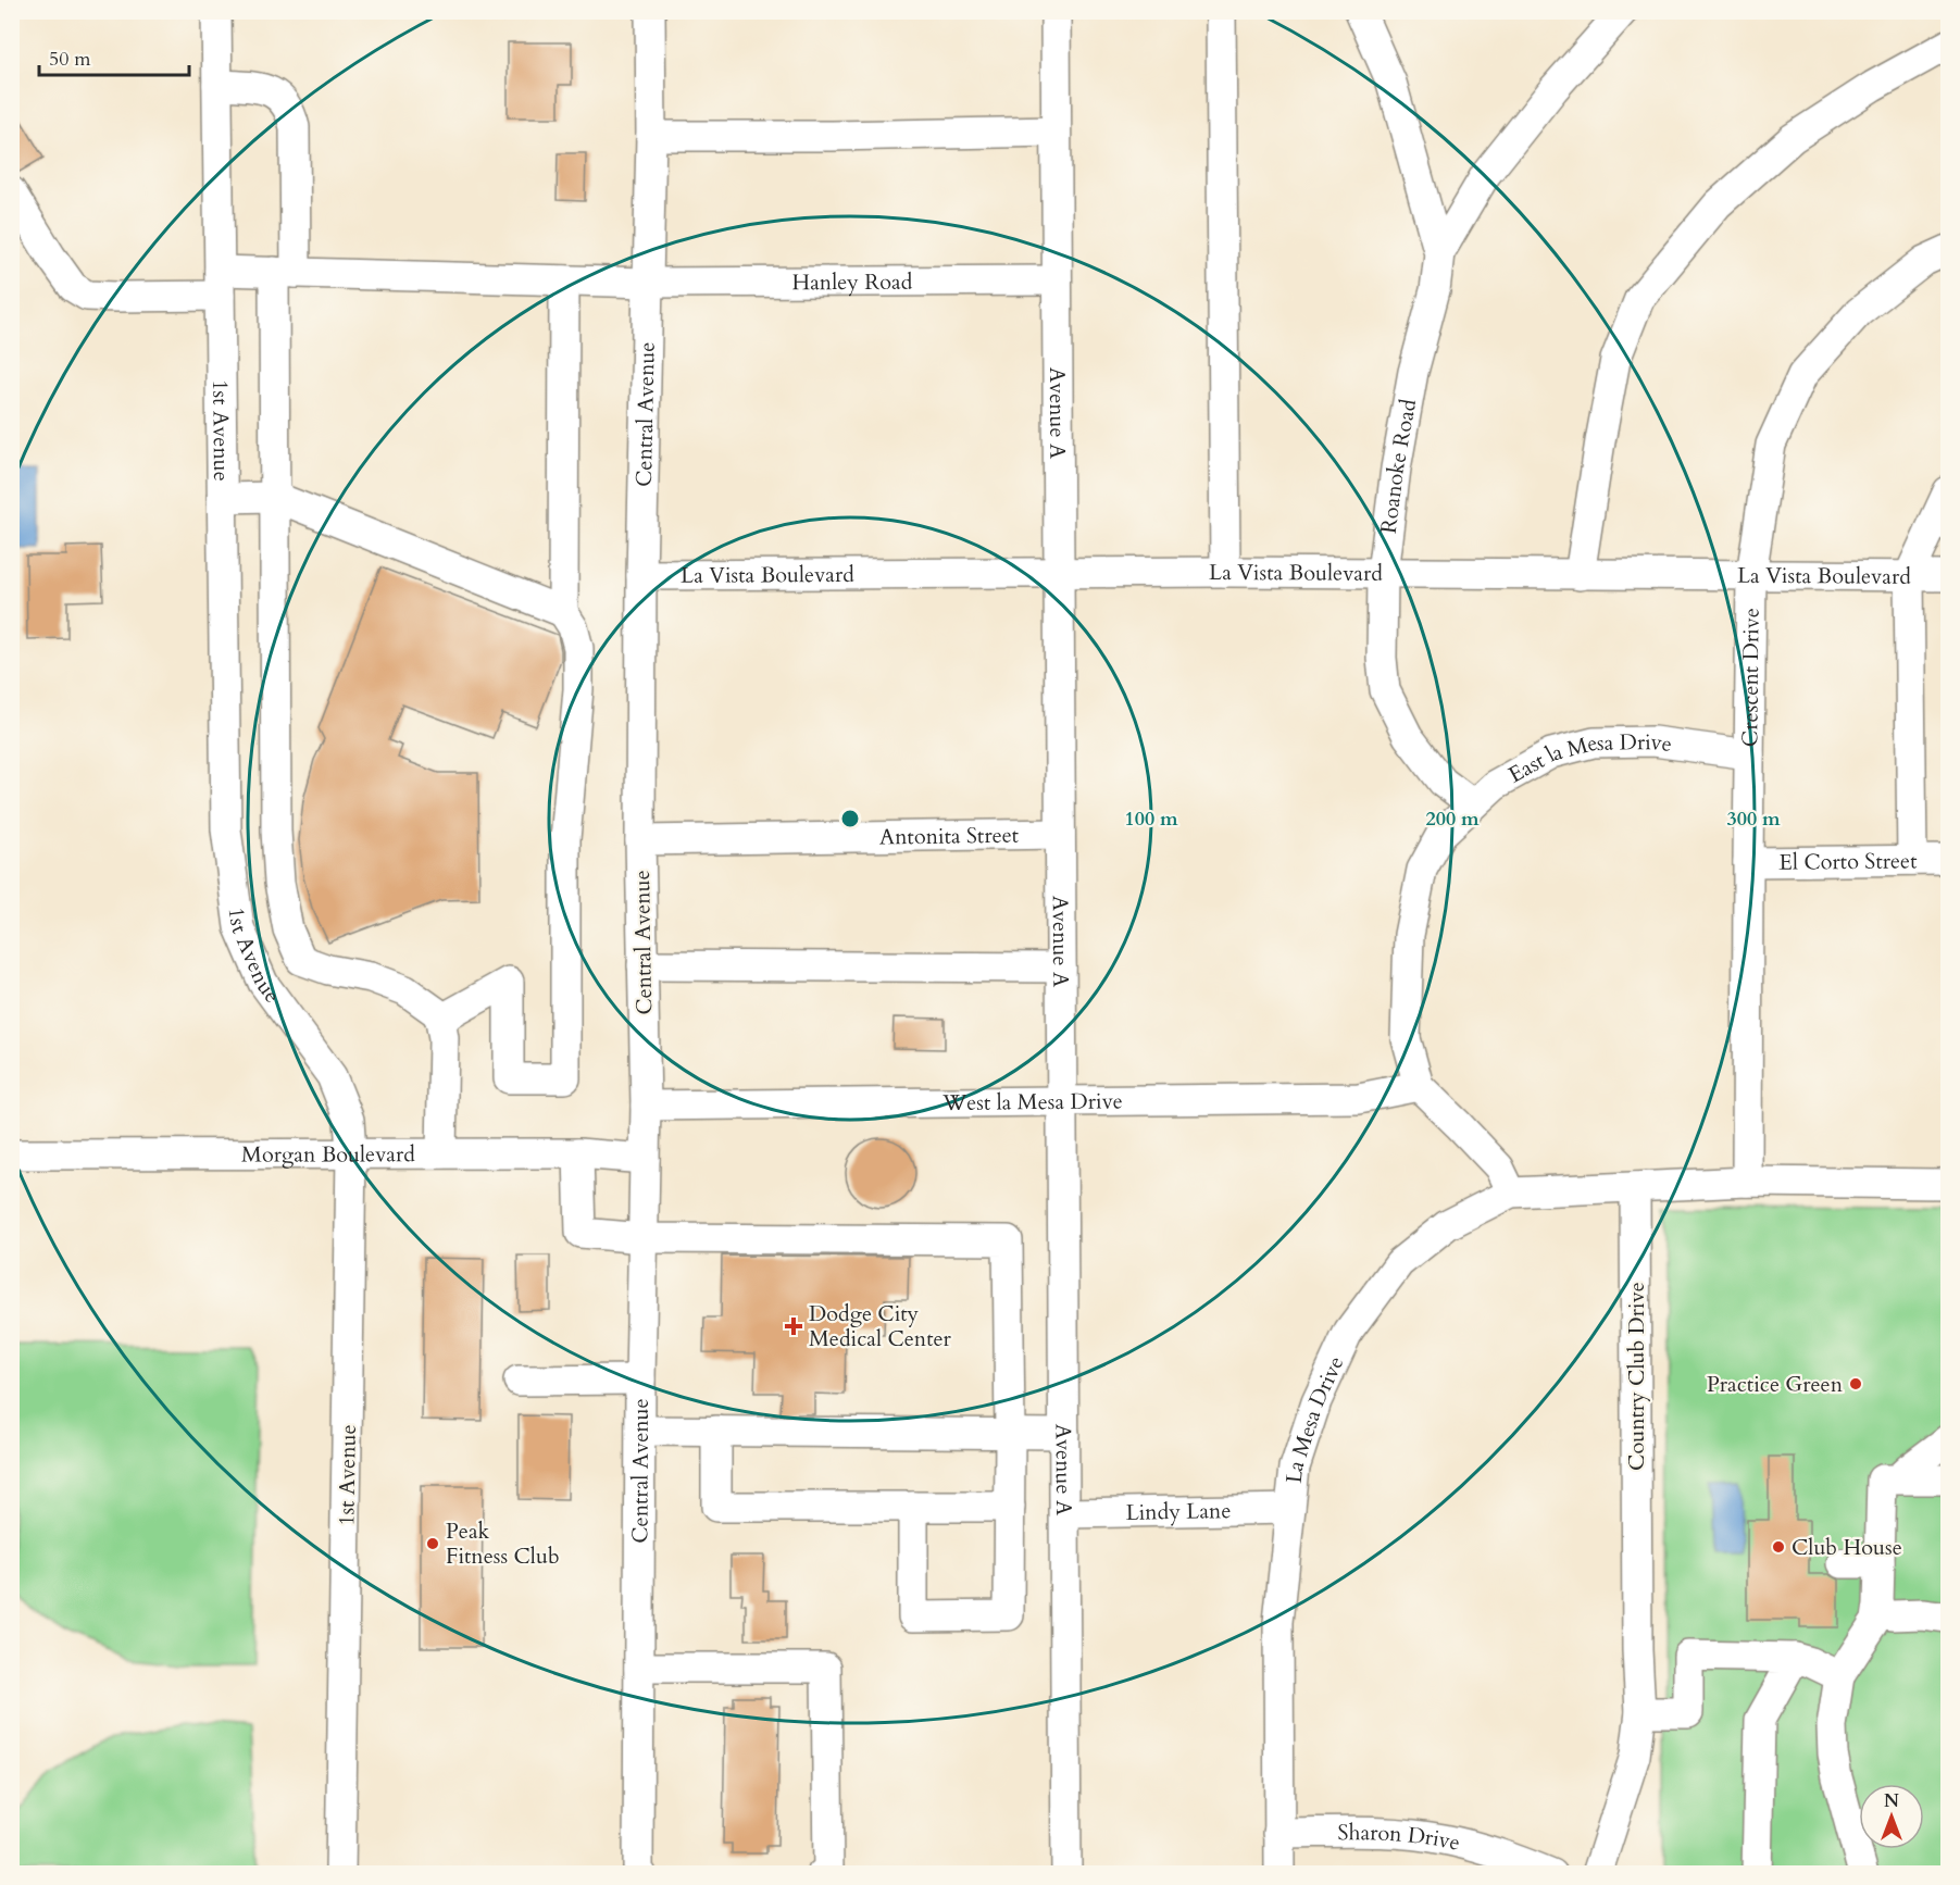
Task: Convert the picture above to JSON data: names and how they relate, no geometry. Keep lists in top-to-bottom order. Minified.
{"streets":{"street":["Hanley Road","Central Avenue","Avenue A","1st Avenue","Roanoke Road","La Vista Boulevard","Crescent Drive","East la Mesa Drive","Antonita Street","El Corto Street","West la Mesa Drive","Morgan Boulevard","Country Club Drive","La Mesa Drive","Lindy Lane","Sharon Drive"]},"crossings":[["Hanley Road","Central Avenue"],["Hanley Road","Avenue A"],["Hanley Road","1st Avenue"],["Central Avenue","La Vista Boulevard"],["Central Avenue","Antonita Street"],["Central Avenue","West la Mesa Drive"],["Central Avenue","Morgan Boulevard"],["Avenue A","La Vista Boulevard"],["Avenue A","Antonita Street"],["Avenue A","West la Mesa Drive"],["Avenue A","Lindy Lane"],["1st Avenue","Morgan Boulevard"],["Roanoke Road","La Vista Boulevard"],["Roanoke Road","East la Mesa Drive"],["La Vista Boulevard","Crescent Drive"],["Crescent Drive","East la Mesa Drive"],["Crescent Drive","El Corto Street"],["East la Mesa Drive","West la Mesa Drive"],["La Mesa Drive","Lindy Lane"],["La Mesa Drive","Sharon Drive"]],"places":{"health":["Dodge City Medical Center"],"other":["Practice Green","Peak Fitness Club","Club House"]},"scale_bar":"50 m","north":"top","rings":["100 m","200 m","300 m"]}
